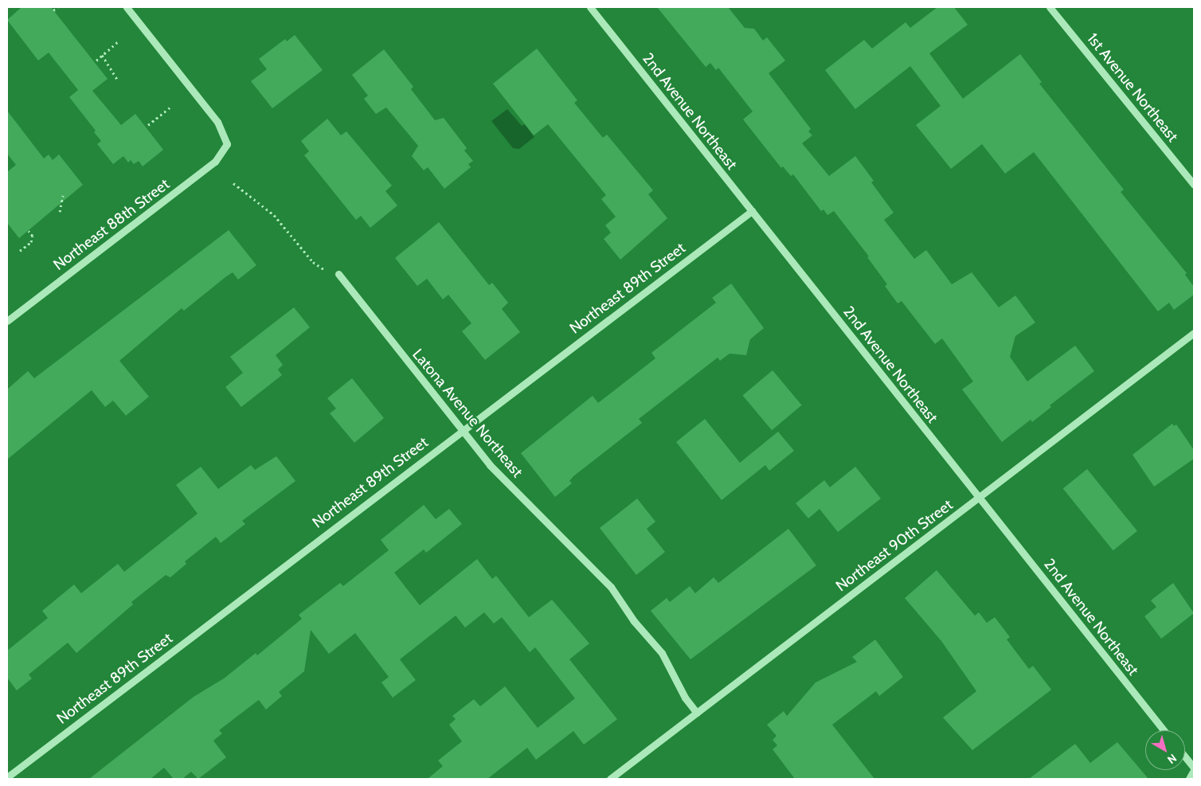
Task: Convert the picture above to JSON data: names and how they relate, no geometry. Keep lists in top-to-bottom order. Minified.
{"streets":{"street":["1st Avenue Northeast","2nd Avenue Northeast","Northeast 88th Street","Northeast 89th Street","Latona Avenue Northeast","Northeast 90th Street"]},"crossings":[["2nd Avenue Northeast","Northeast 89th Street"],["2nd Avenue Northeast","Northeast 90th Street"],["Northeast 89th Street","Latona Avenue Northeast"],["Latona Avenue Northeast","Northeast 90th Street"]],"north":"bottom right"}
